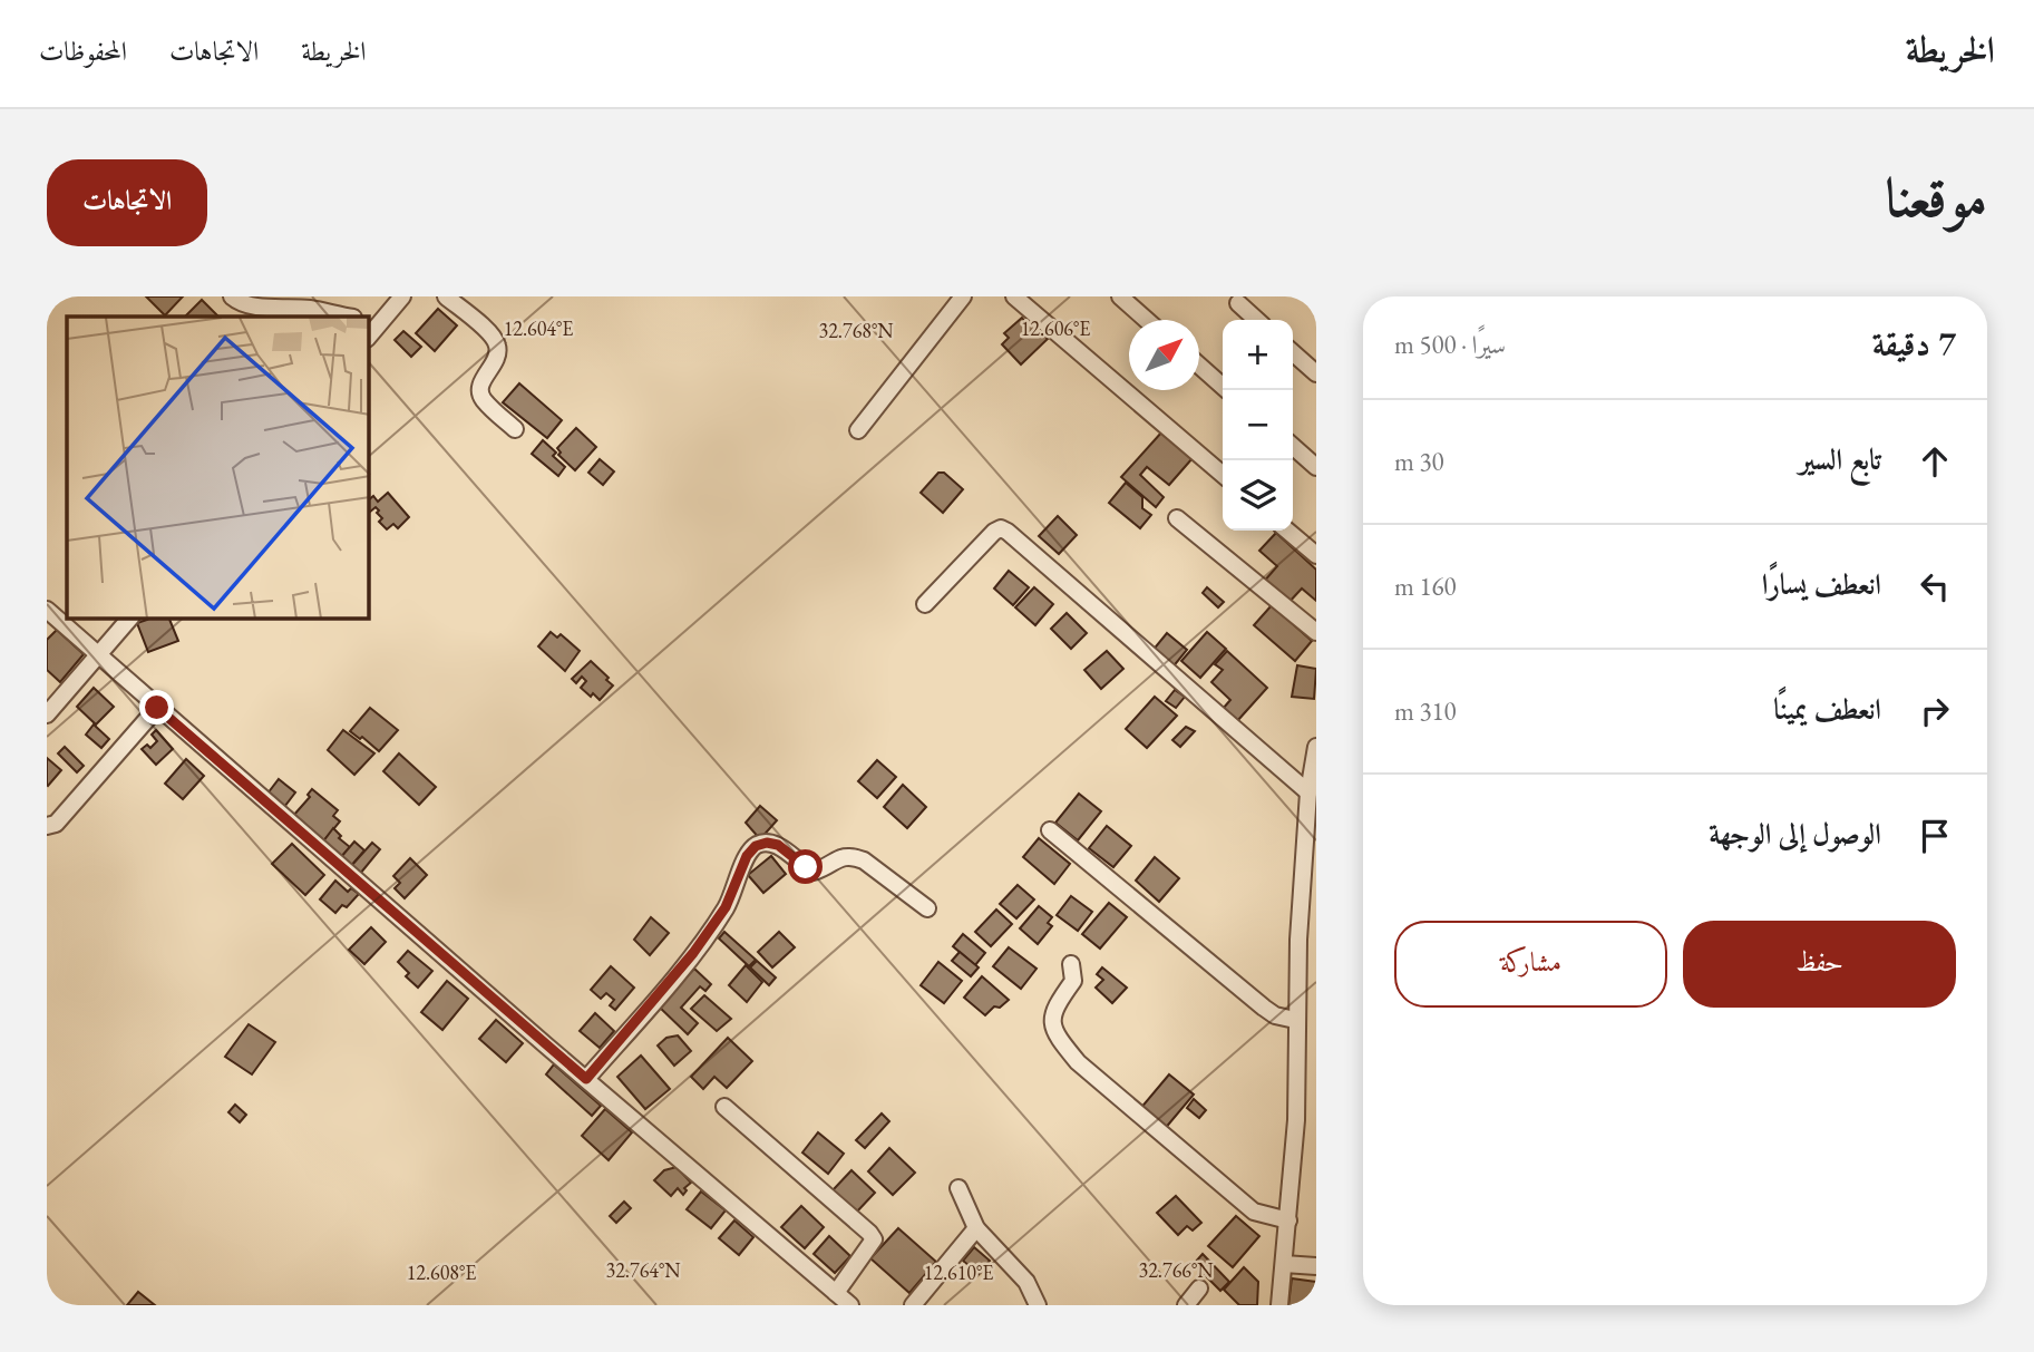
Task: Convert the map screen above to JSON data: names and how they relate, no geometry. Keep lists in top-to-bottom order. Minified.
{"north":"top right","page":{"header":"الخريطة","nav":["الخريطة","الاتجاهات","المحفوظات"],"title":"موقعنا","buttons":["الاتجاهات",["حفظ","مشاركة"]],"heading":["7 دقيقة","سيرًا · 500 m"],"map_buttons":["+","−"],"list":[["تابع السير","30 m"],["انعطف يسارًا","160 m"],["انعطف يمينًا","310 m"],"الوصول إلى الوجهة"]},"coordinates":["12.604°E","12.606°E","32.768°N","32.764°N","32.766°N","12.608°E","12.610°E"]}
